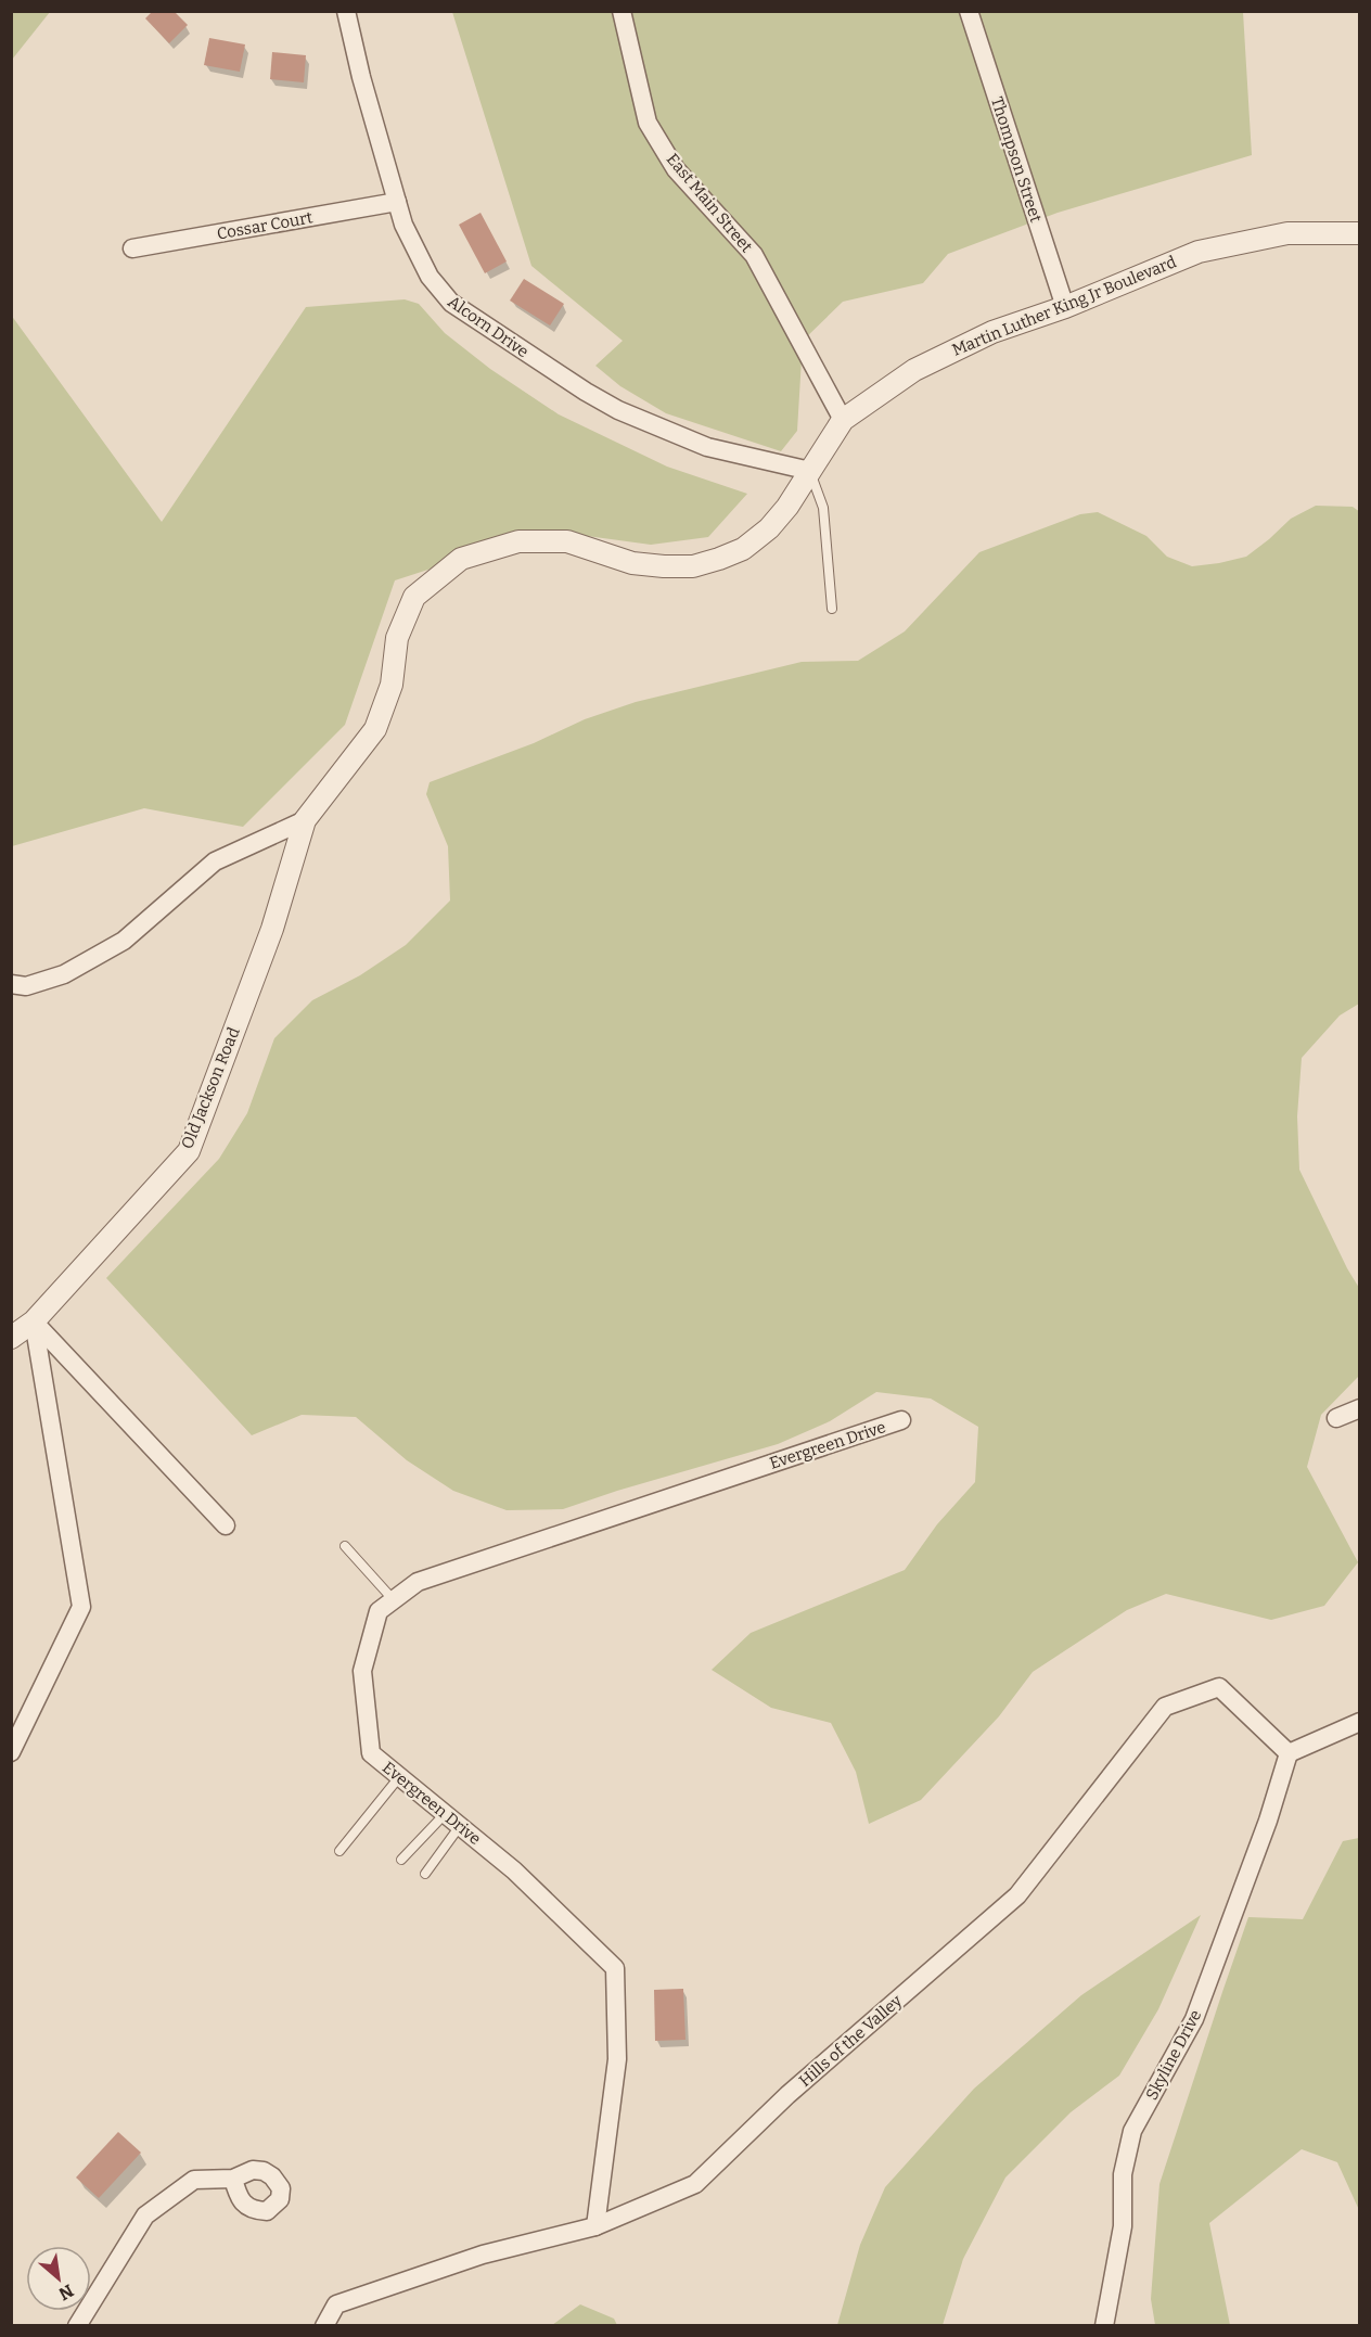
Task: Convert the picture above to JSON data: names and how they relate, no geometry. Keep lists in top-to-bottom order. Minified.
{"streets":{"street":["Thompson Street","East Main Street","Cossar Court","Martin Luther King Jr Boulevard","Alcorn Drive","Old Jackson Road","Evergreen Drive","Hills of the Valley","Skyline Drive"]},"crossings":[["Thompson Street","Martin Luther King Jr Boulevard"],["East Main Street","Martin Luther King Jr Boulevard"],["Cossar Court","Alcorn Drive"],["Martin Luther King Jr Boulevard","Alcorn Drive"],["Martin Luther King Jr Boulevard","Old Jackson Road"],["Evergreen Drive","Hills of the Valley"],["Hills of the Valley","Skyline Drive"]],"north":"bottom right"}
